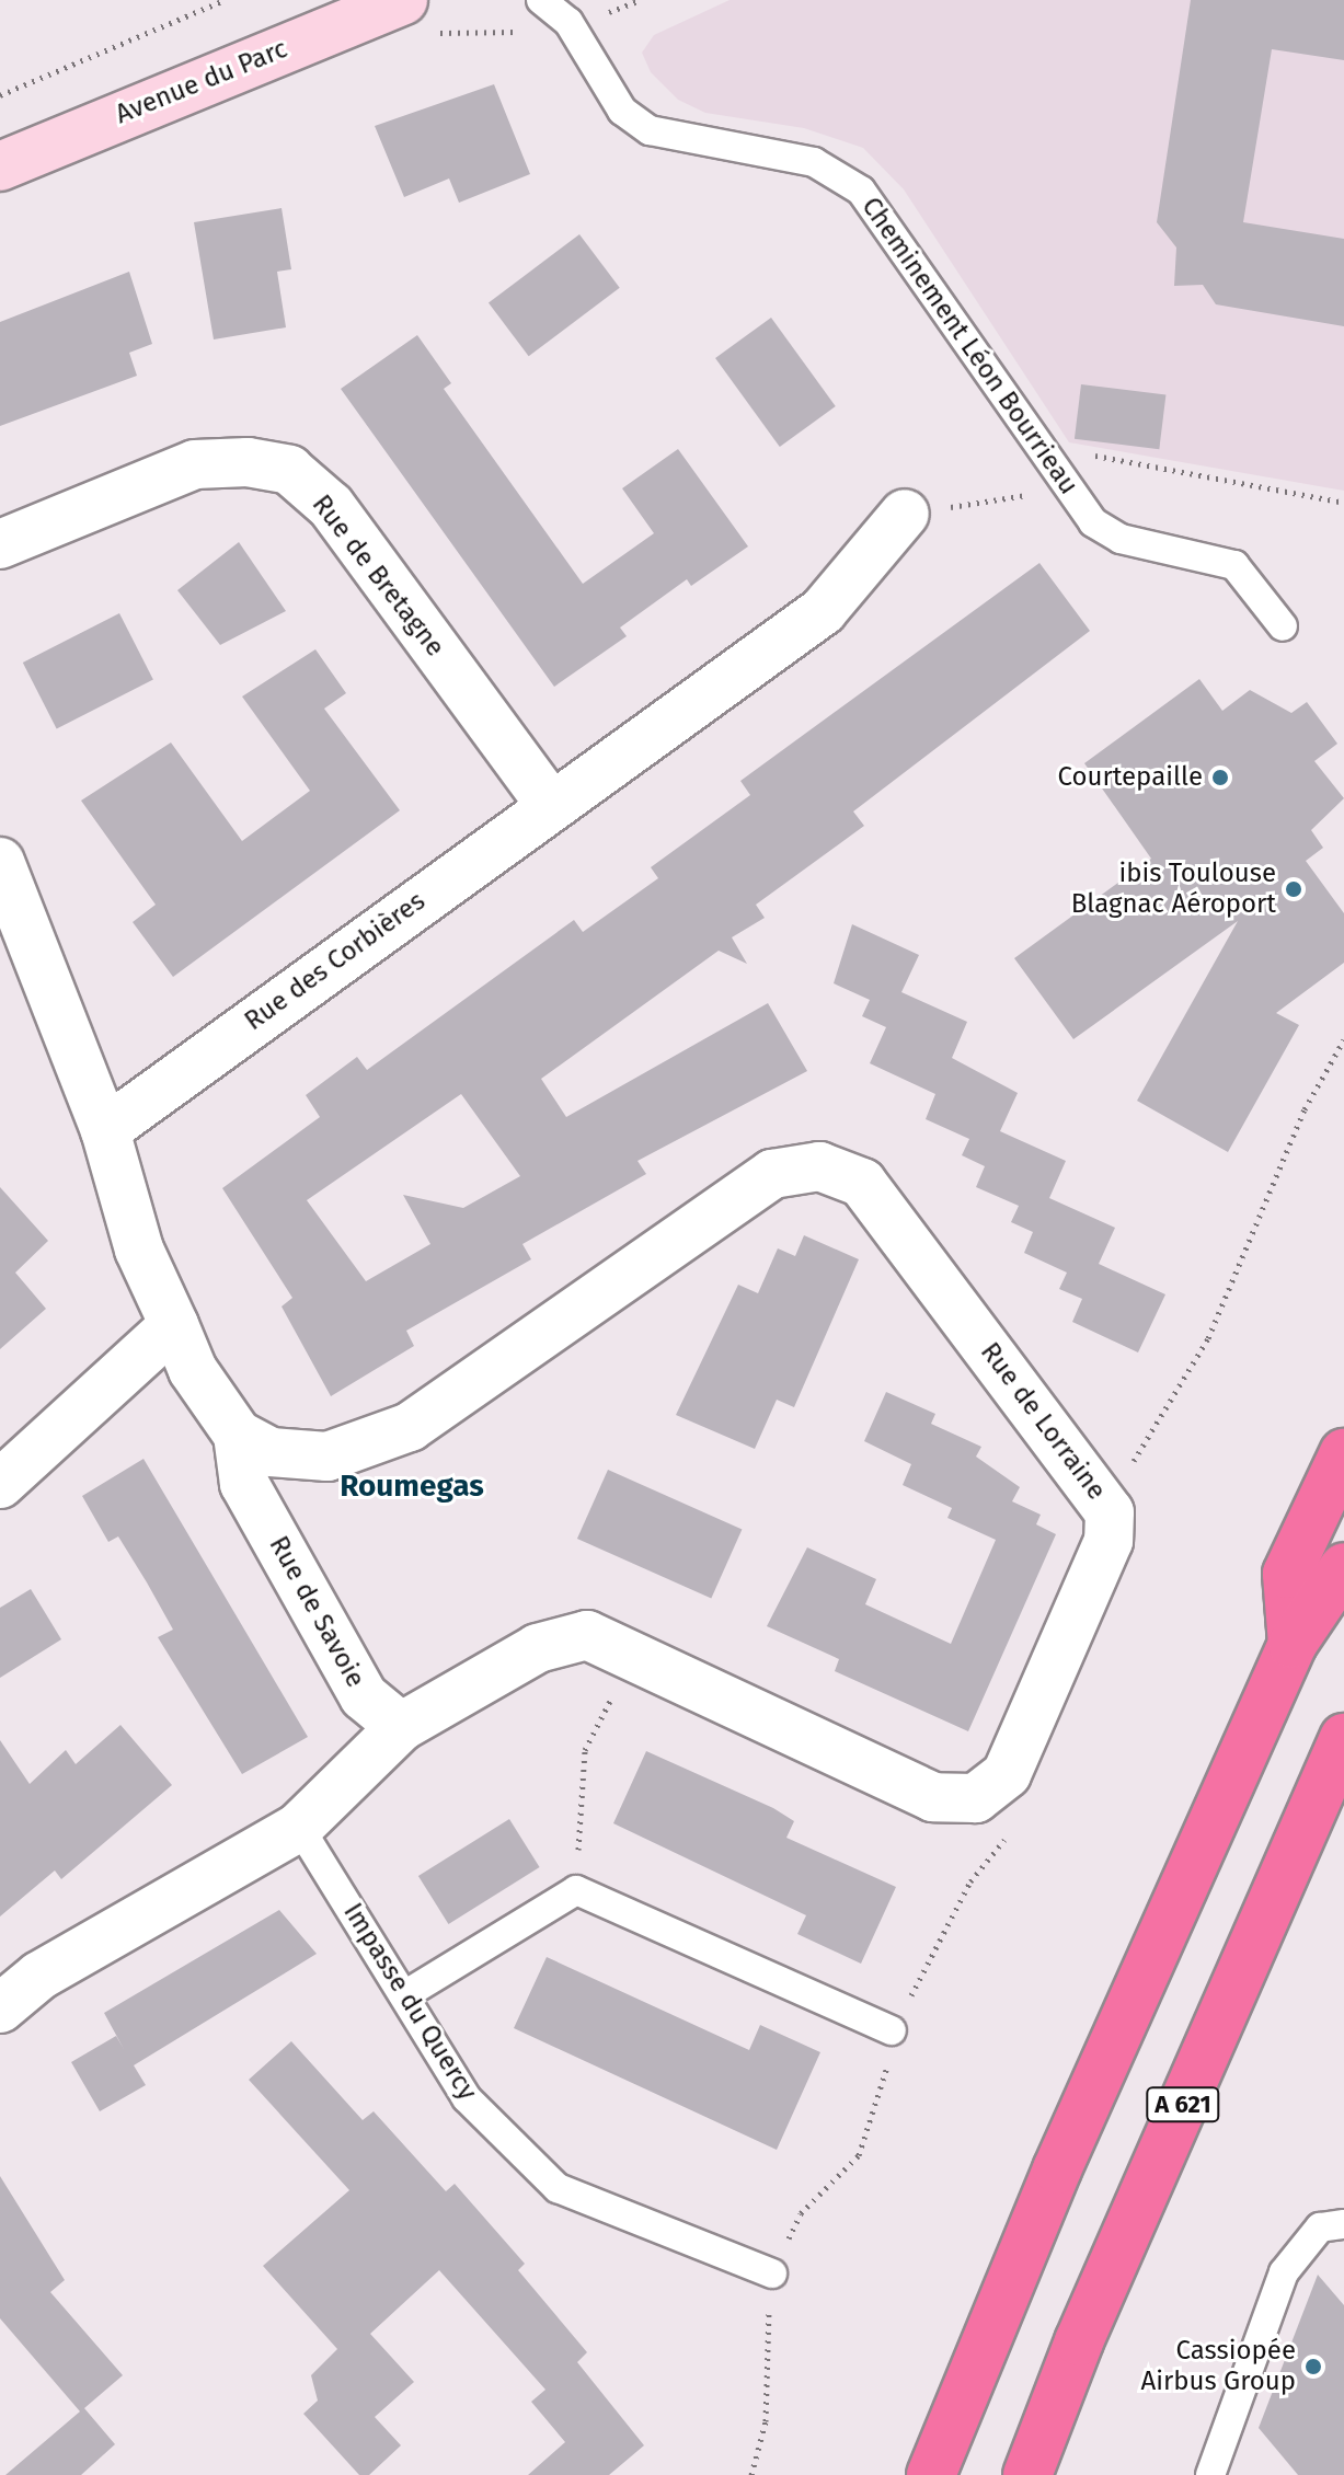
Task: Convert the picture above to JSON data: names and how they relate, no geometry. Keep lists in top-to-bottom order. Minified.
{"streets":{"highway":["A 621"],"street":["Avenue du Parc","Rue de Bretagne","Rue des Corbières","Rue de Lorraine","Rue de Savoie"],"lane":["Cheminement Léon Bourrieau","Impasse du Quercy"]},"crossings":[["Rue de Bretagne","Rue des Corbières"],["Rue de Lorraine","Rue de Savoie"]],"districts":["Roumegas"],"places":["Courtepaille","ibis Toulouse Blagnac Aéroport","Cassiopée Airbus Group"]}
